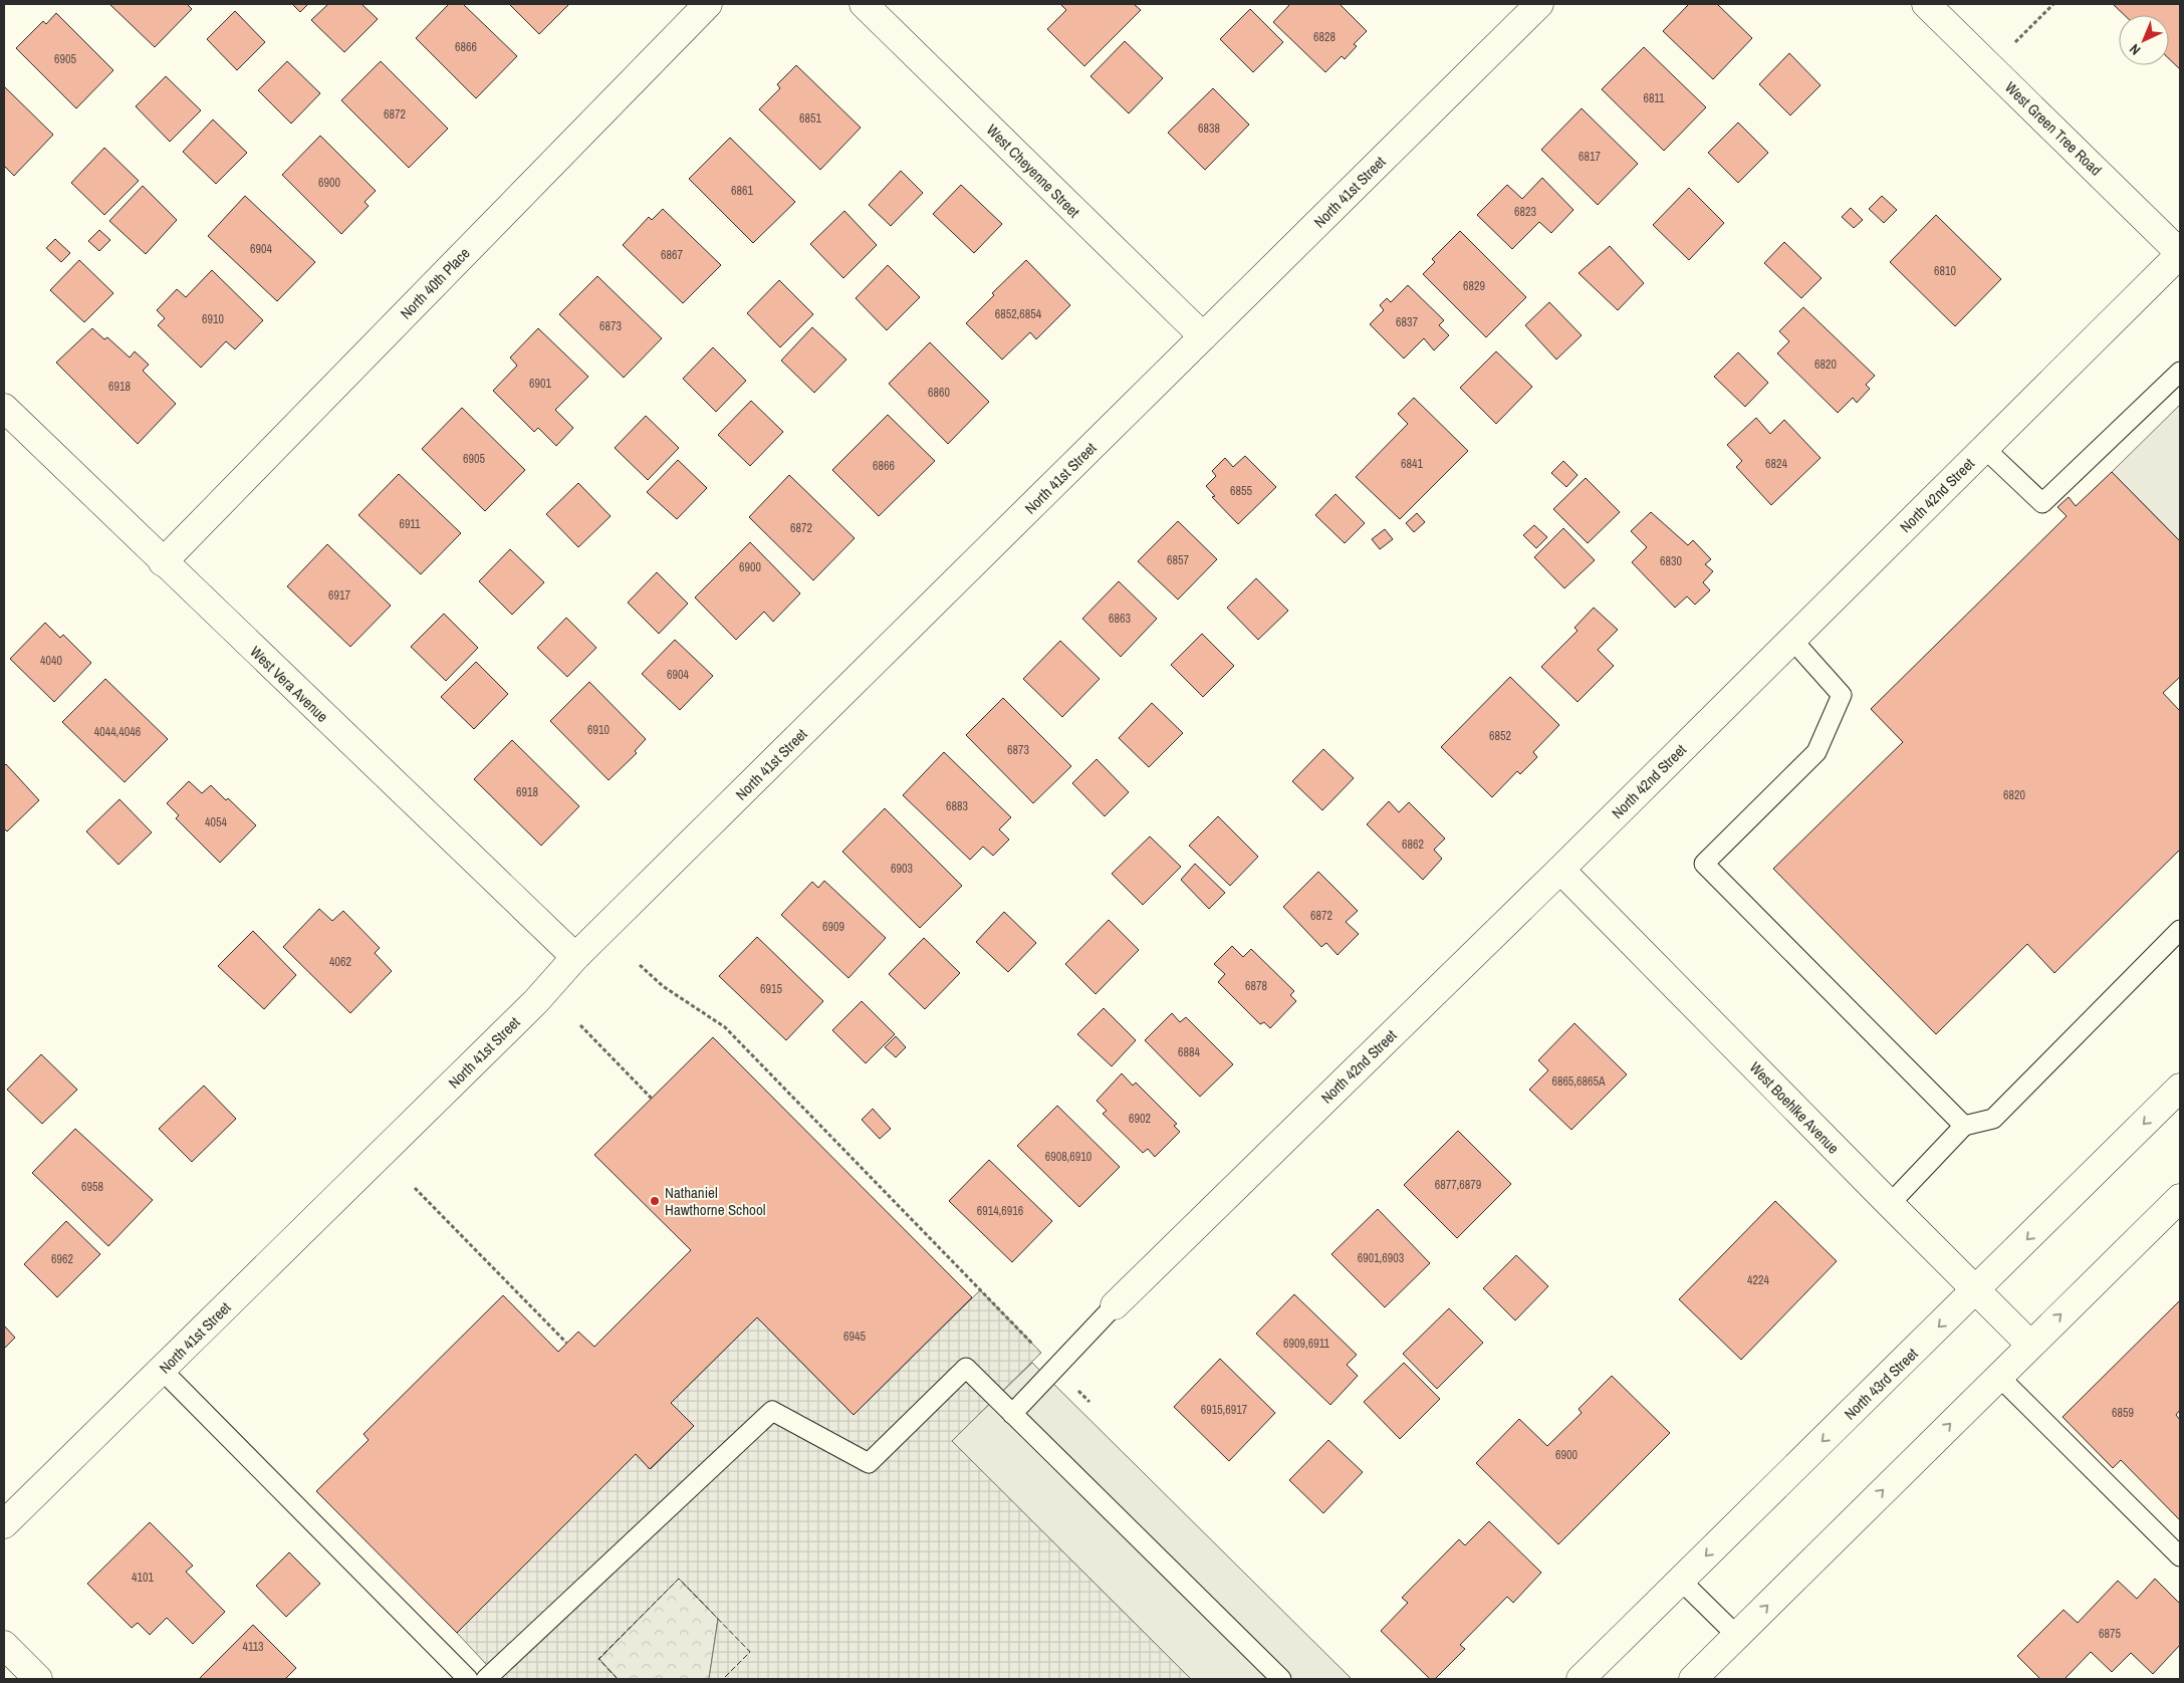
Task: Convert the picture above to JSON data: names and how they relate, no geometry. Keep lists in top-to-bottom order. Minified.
{"streets":{"street":["West Green Tree Road","West Cheyenne Street","North 41st Street","North 40th Place","North 42nd Street","West Vera Avenue","West Boehlke Avenue","North 43rd Street"]},"crossings":[["West Green Tree Road","North 42nd Street"],["West Cheyenne Street","North 41st Street"],["North 41st Street","West Vera Avenue"],["North 40th Place","West Vera Avenue"],["North 42nd Street","West Boehlke Avenue"],["West Boehlke Avenue","North 43rd Street"]],"places":["Nathaniel Hawthorne School"],"house_numbers":["6828","6866","6905","6811","6872","6851","6838","6817","6900","6861","6823","6904","6867","6810","6829","6852,6854","6910","6837","6873","6820","6901","6918","6860","6905","6841","6824","6866","6855","6911","6872","6857","6830","6900","6917","6863","4040","6904","6910","4044,4046","6852","6873","6918","6820","6883","4054","6862","6903","6872","6909","4062","6878","6915","6884","6865,6865A","6902","6908,6910","6877,6879","6958","6914,6916","6901,6903","6962","4224","6945","6909,6911","6915,6917","6859","6900","4101","6875","4113"],"north":"bottom left"}
